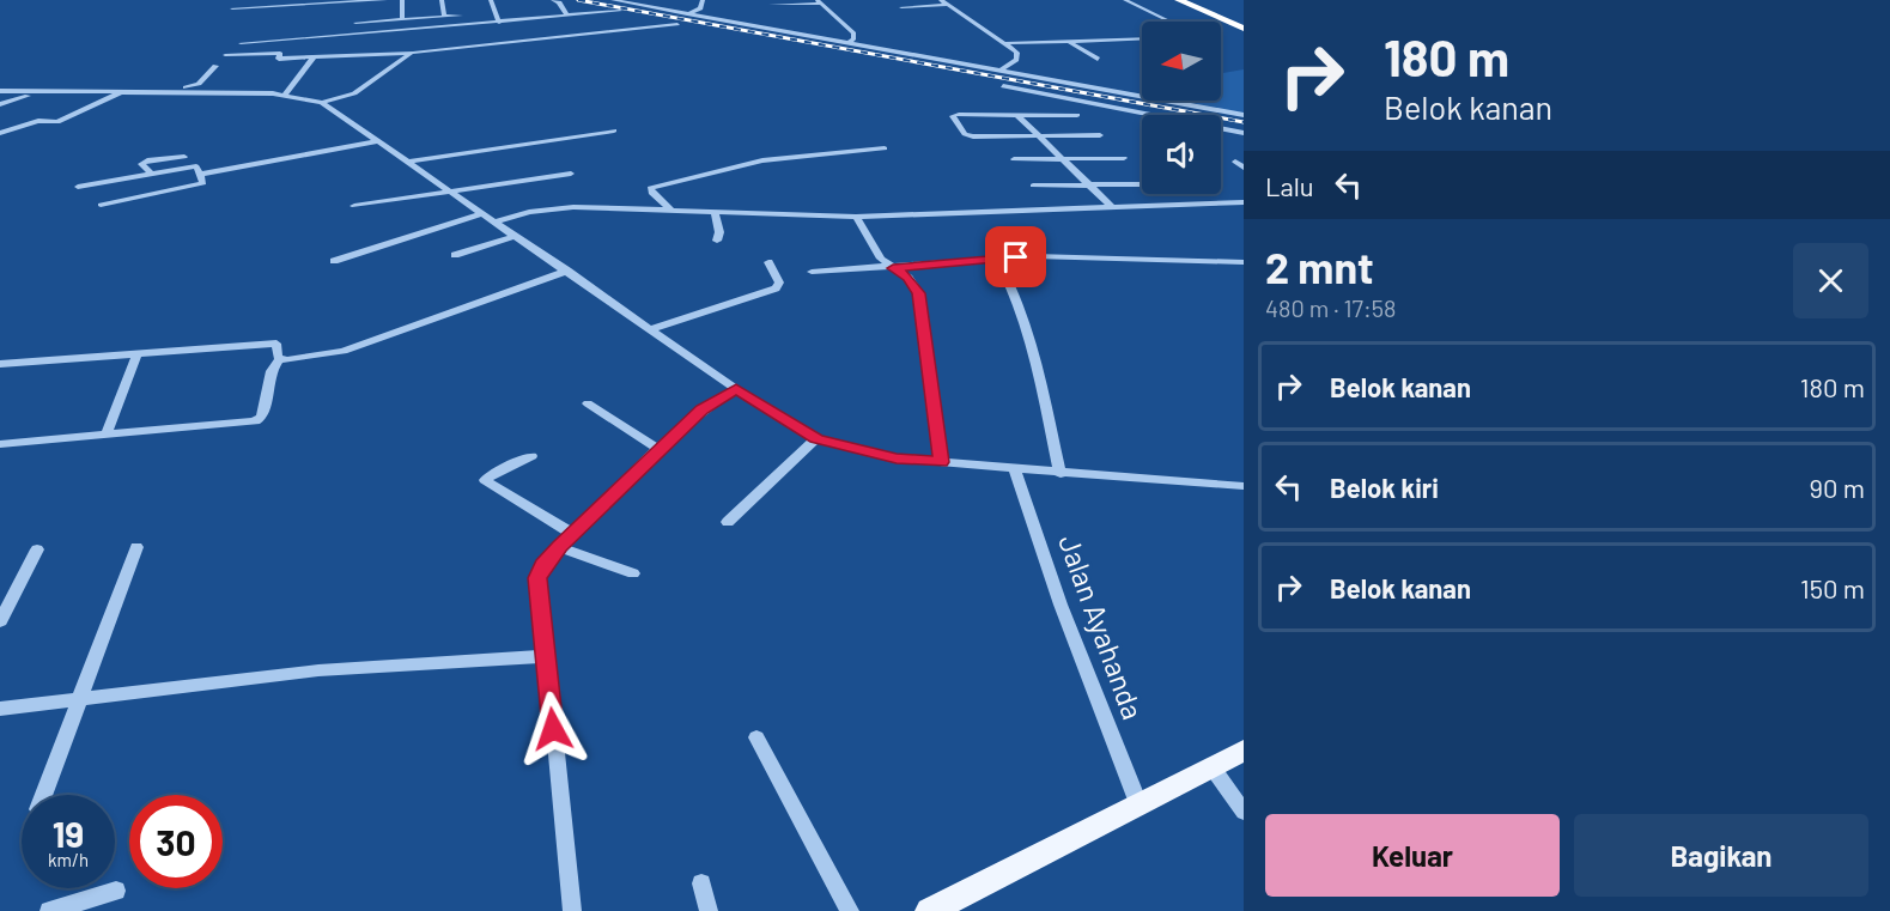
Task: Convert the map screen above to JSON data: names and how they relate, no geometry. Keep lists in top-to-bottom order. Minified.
{"streets":{"street":["Jalan Ayahanda"]},"north":"left","page":{"turn":["180 m","Belok kanan"],"then":"Lalu","heading":["2 mnt","480 m · 17:58"],"list":[{"name":"Belok kanan","value":"180 m"},{"name":"Belok kiri","value":"90 m"},{"name":"Belok kanan","value":"150 m"}],"speed":"19 km/h","limit":"30","buttons":["Keluar","Bagikan"]}}
